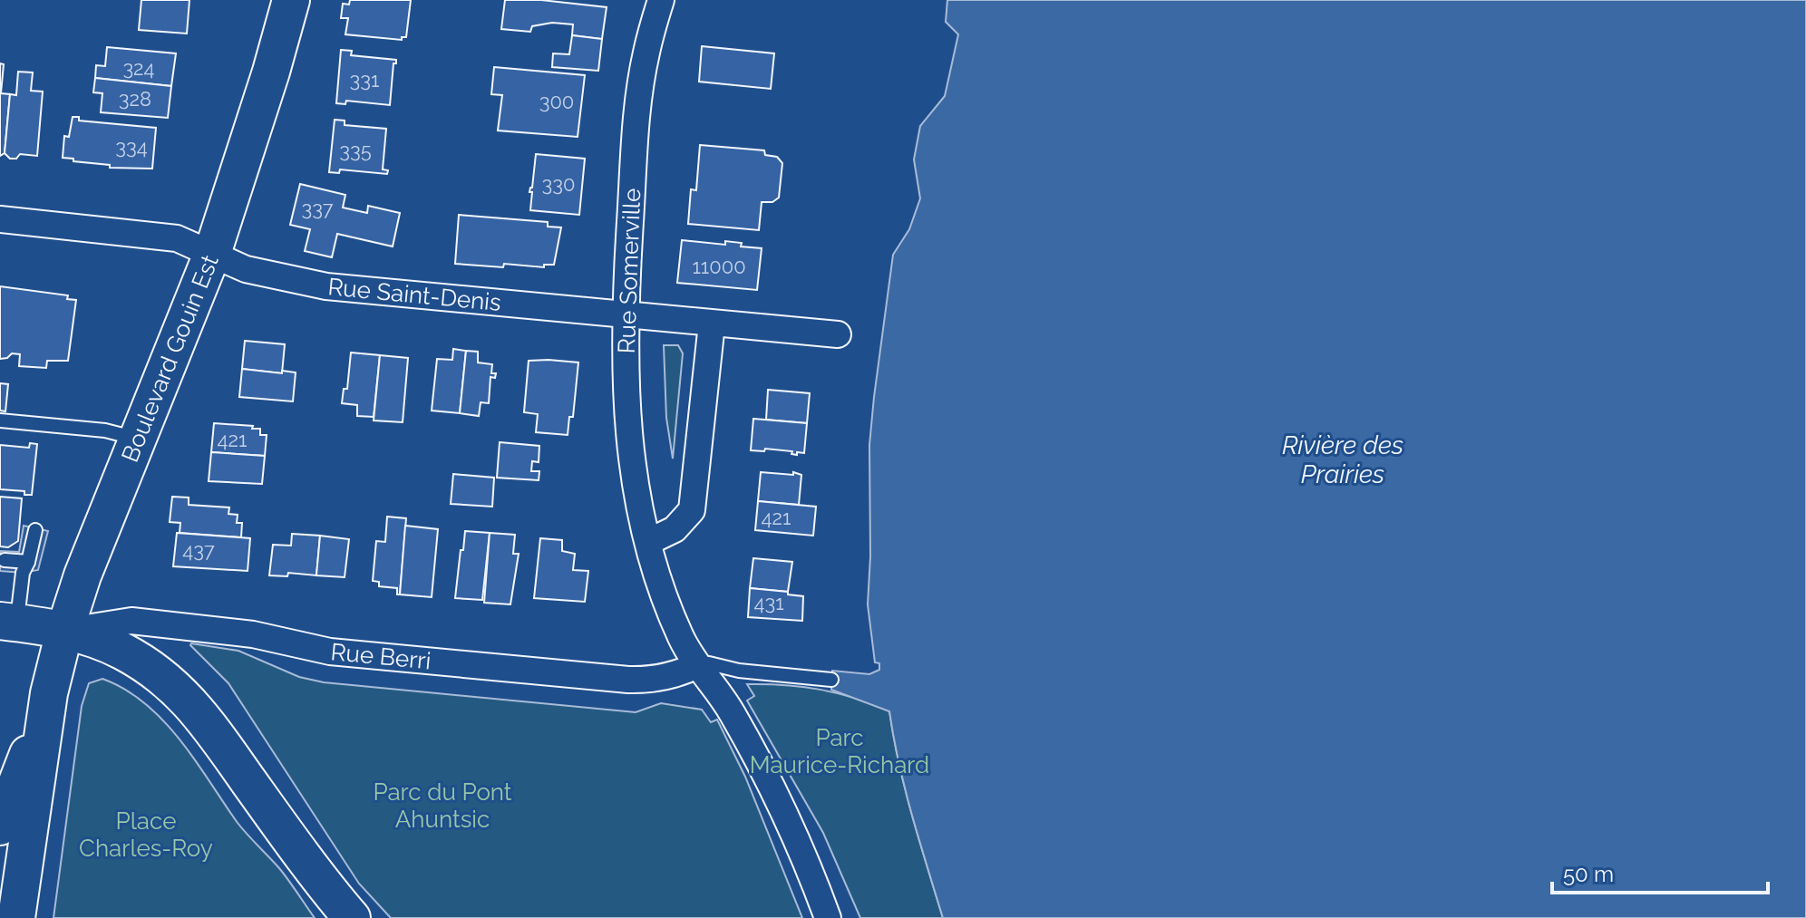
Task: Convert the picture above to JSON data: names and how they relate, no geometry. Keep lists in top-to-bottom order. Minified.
{"streets":{"street":["Rue Somerville","Rue Saint-Denis","Boulevard Gouin Est","Rue Berri"]},"crossings":[["Rue Somerville","Rue Saint-Denis"],["Rue Somerville","Rue Berri"],["Rue Saint-Denis","Boulevard Gouin Est"],["Boulevard Gouin Est","Rue Berri"]],"water":["Rivière des Prairies"],"parks":["Parc Maurice-Richard","Parc du Pont Ahuntsic","Place Charles-Roy"],"house_numbers":["324","331","328","300","334","335","330","337","11000","421","421","437","431"],"scale_bar":"50 m"}
